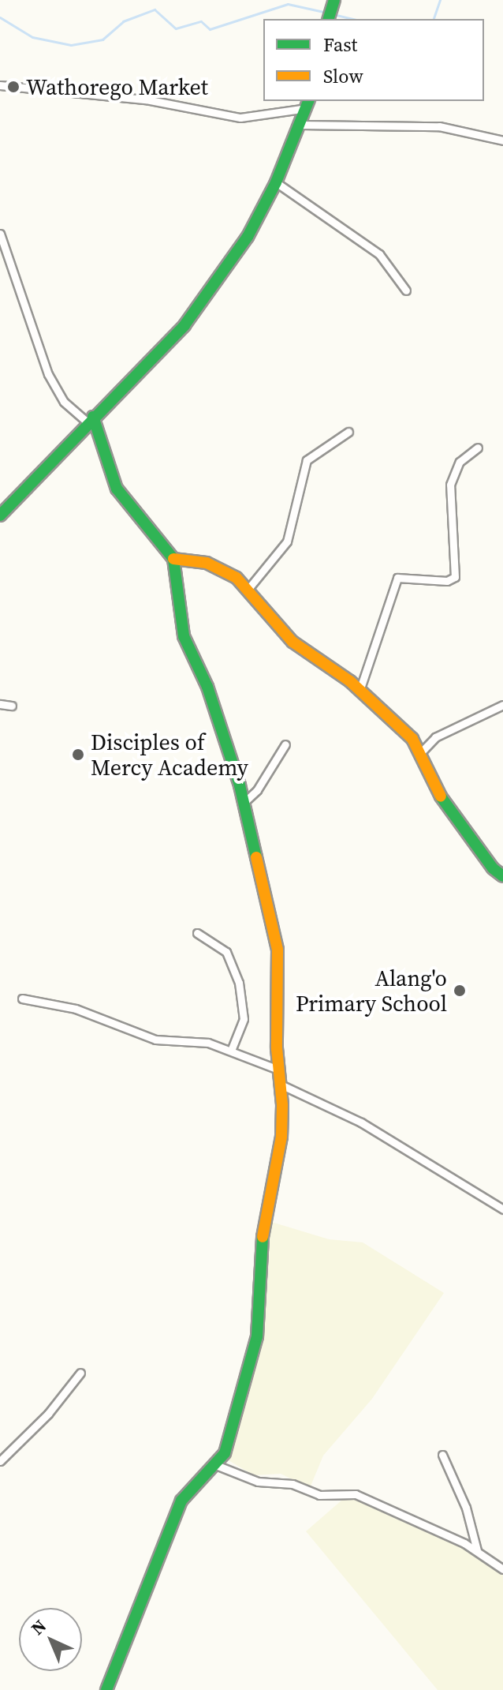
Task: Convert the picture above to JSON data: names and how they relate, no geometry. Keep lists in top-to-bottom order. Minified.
{"places":["Wathorego Market","Disciples of Mercy Academy","Alang'o Primary School"],"legend":["Fast","Slow"],"north":"top left"}
